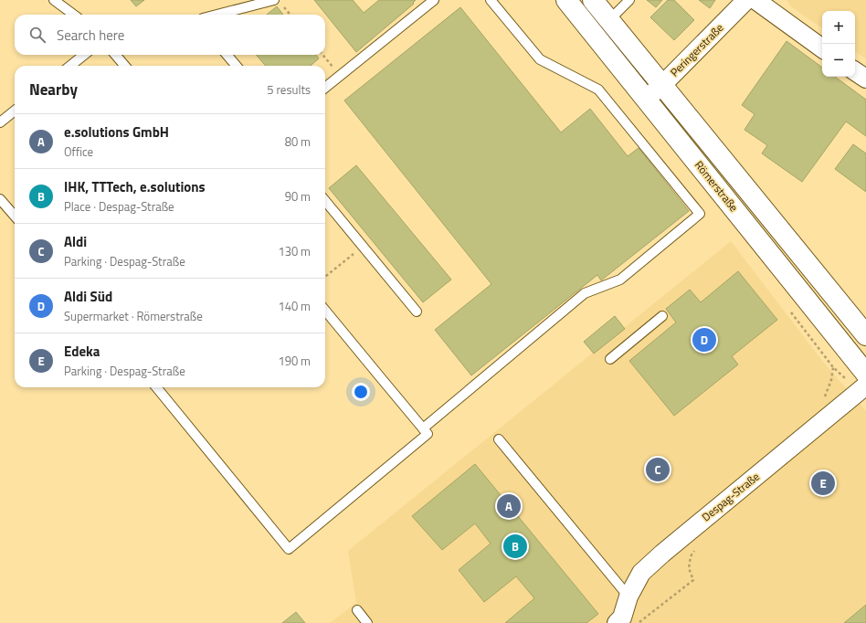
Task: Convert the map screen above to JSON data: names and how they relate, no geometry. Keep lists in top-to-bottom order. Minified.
{"streets":{"main road":["Römerstraße"],"street":["Peringerstraße","Despag-Straße"]},"crossings":[["Peringerstraße","Römerstraße"]],"page":{"map_buttons":["+","−"],"search":"Search here","heading":["Nearby","5 results"],"list":[{"mark":"A","name":"e.solutions GmbH","note":"Office","value":"80 m"},{"mark":"B","name":"IHK, TTTech, e.solutions","note":"Place · Despag-Straße","value":"90 m"},{"mark":"C","name":"Aldi","note":"Parking · Despag-Straße","value":"130 m"},{"mark":"D","name":"Aldi Süd","note":"Supermarket · Römerstraße","value":"140 m"},{"mark":"E","name":"Edeka","note":"Parking · Despag-Straße","value":"190 m"}],"pins":["D","C","E","A","B"]}}
